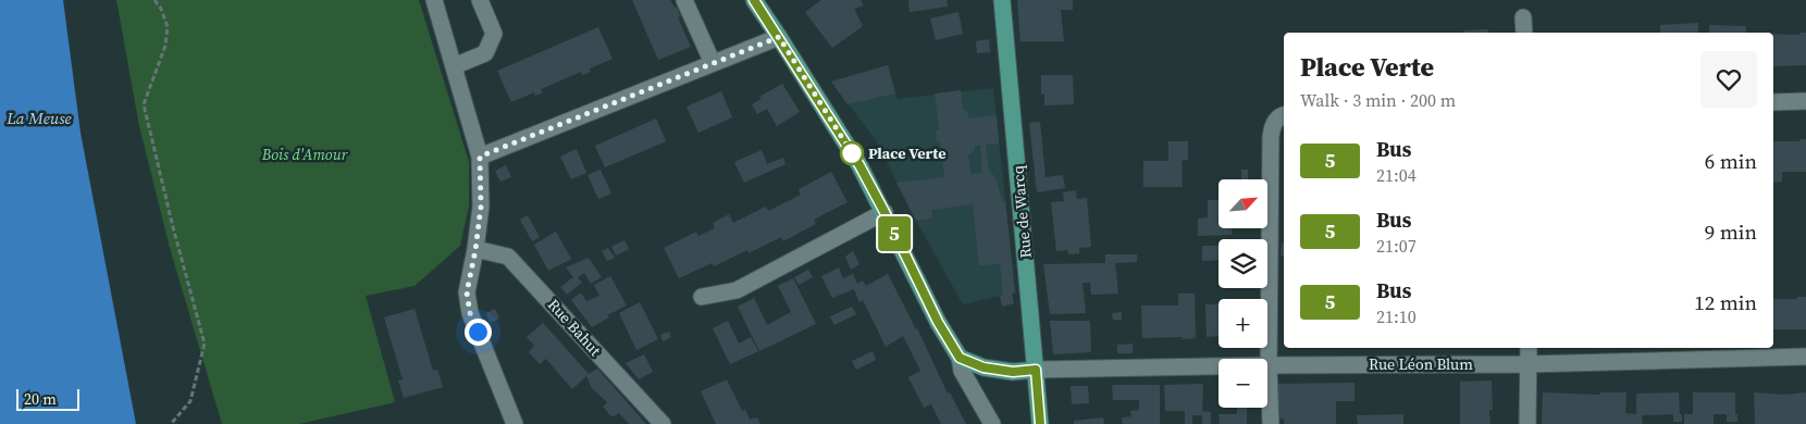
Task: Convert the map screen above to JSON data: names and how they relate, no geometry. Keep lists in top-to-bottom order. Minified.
{"streets":{"main road":["Rue de Warcq"],"street":["Rue Bahut","Rue Léon Blum"]},"crossings":[["Rue de Warcq","Rue Léon Blum"]],"water":["La Meuse"],"parks":["Bois d'Amour"],"places":["Place Verte"],"lines":["bus line 5"],"scale_bar":"20 m","north":"top right","page":{"on_map":"5","heading":["Place Verte","Walk · 3 min · 200 m"],"list":[{"mark":"5","name":"Bus","note":"21:04","value":"6 min"},{"mark":"5","name":"Bus","note":"21:07","value":"9 min"},{"mark":"5","name":"Bus","note":"21:10","value":"12 min"}],"map_buttons":["+","−"],"scale":"20 m"}}
